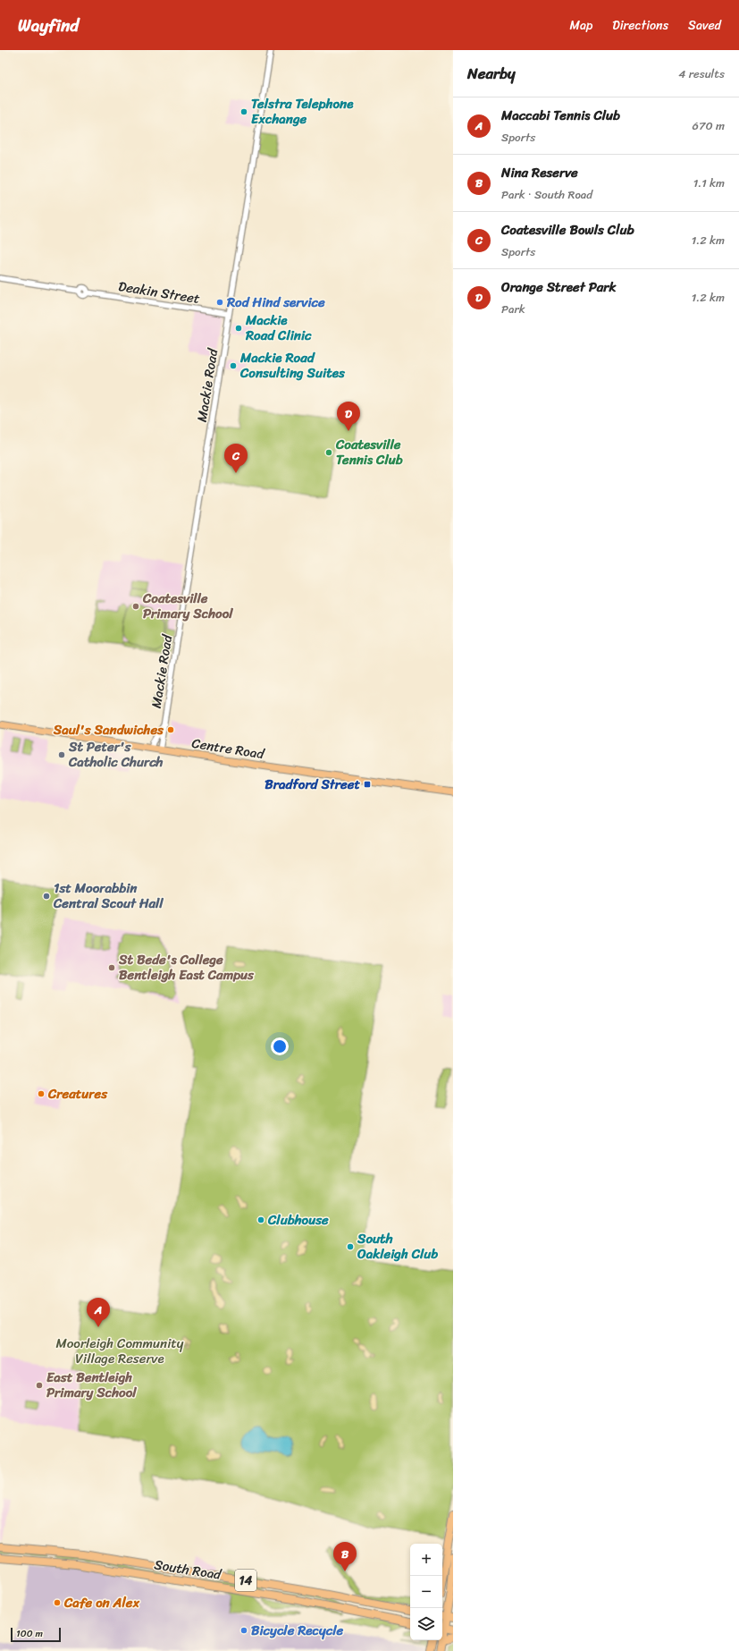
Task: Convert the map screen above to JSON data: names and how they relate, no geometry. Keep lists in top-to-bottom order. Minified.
{"streets":{"highway":["South Road","14"],"main road":["Centre Road"],"street":["Deakin Street","Mackie Road"]},"crossings":[["Deakin Street","Mackie Road"],["Mackie Road","Centre Road"]],"parks":["Moorleigh Community Village Reserve"],"places":{"other":["Telstra Telephone Exchange","Rod Hind service","Mackie Road Clinic","Mackie Road Consulting Suites","Coatesville Tennis Club","Coatesville Primary School","Saul's Sandwiches","St Peter's Catholic Church","1st Moorabbin Central Scout Hall","St Bede's College Bentleigh East Campus","Creatures","Clubhouse","South Oakleigh Club","East Bentleigh Primary School","Cafe on Alex","Bicycle Recycle"],"transit":["Bradford Street"]},"scale_bar":"100 m","page":{"header":"Wayfind","nav":["Map","Directions","Saved"],"heading":["Nearby","4 results"],"list":[{"mark":"A","name":"Maccabi Tennis Club","note":"Sports","value":"670 m"},{"mark":"B","name":"Nina Reserve","note":"Park · South Road","value":"1.1 km"},{"mark":"C","name":"Coatesville Bowls Club","note":"Sports","value":"1.2 km"},{"mark":"D","name":"Orange Street Park","note":"Park","value":"1.2 km"}],"pins":["D","C","A","B"],"map_buttons":["+","−"],"scale":"100 m"}}
